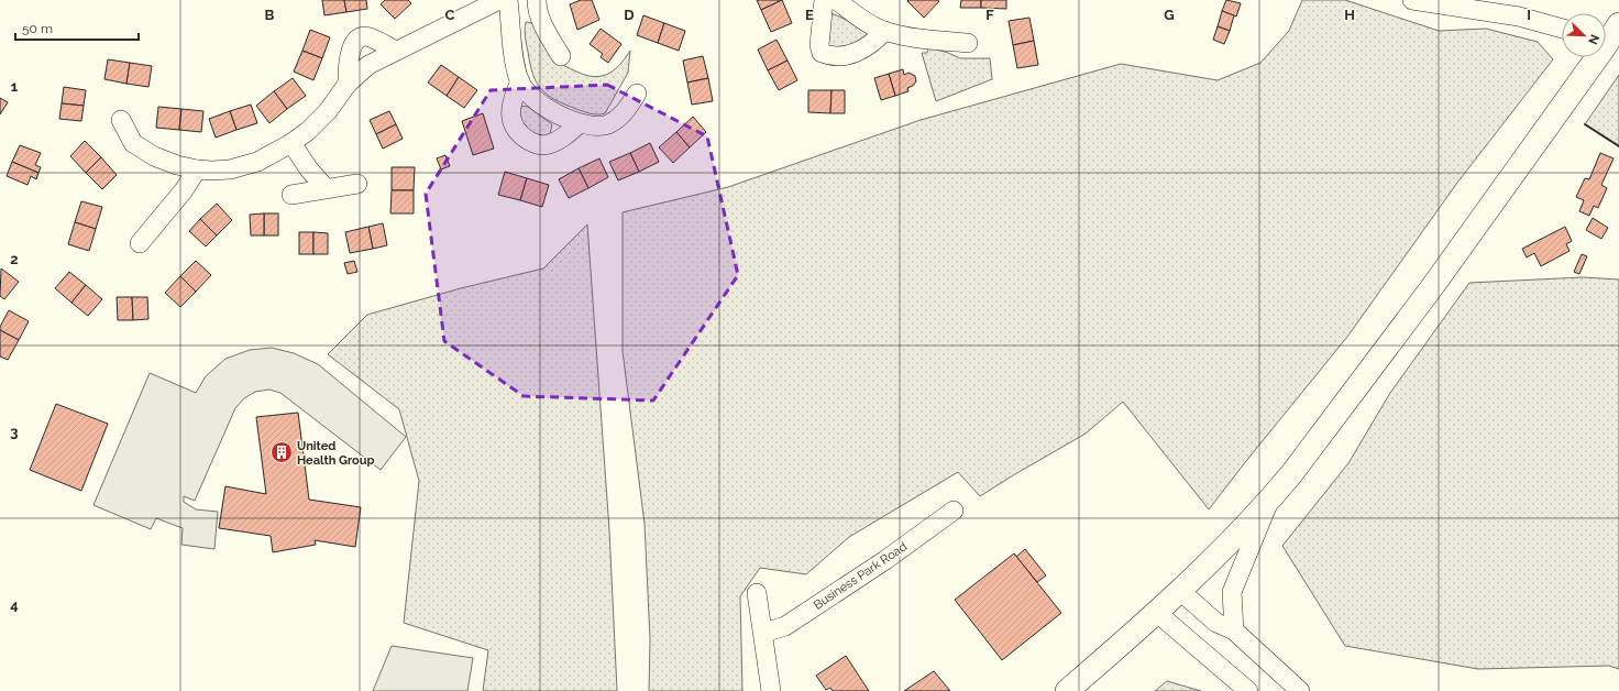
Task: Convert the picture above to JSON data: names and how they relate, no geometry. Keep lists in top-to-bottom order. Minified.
{"streets":{"street":["Business Park Road"]},"places":{"building":["United Health Group"]},"scale_bar":"50 m","north":"bottom right","grid":{"columns":["B","C","D","E","F","G","H","I"],"rows":["1","2","3","4"]}}
